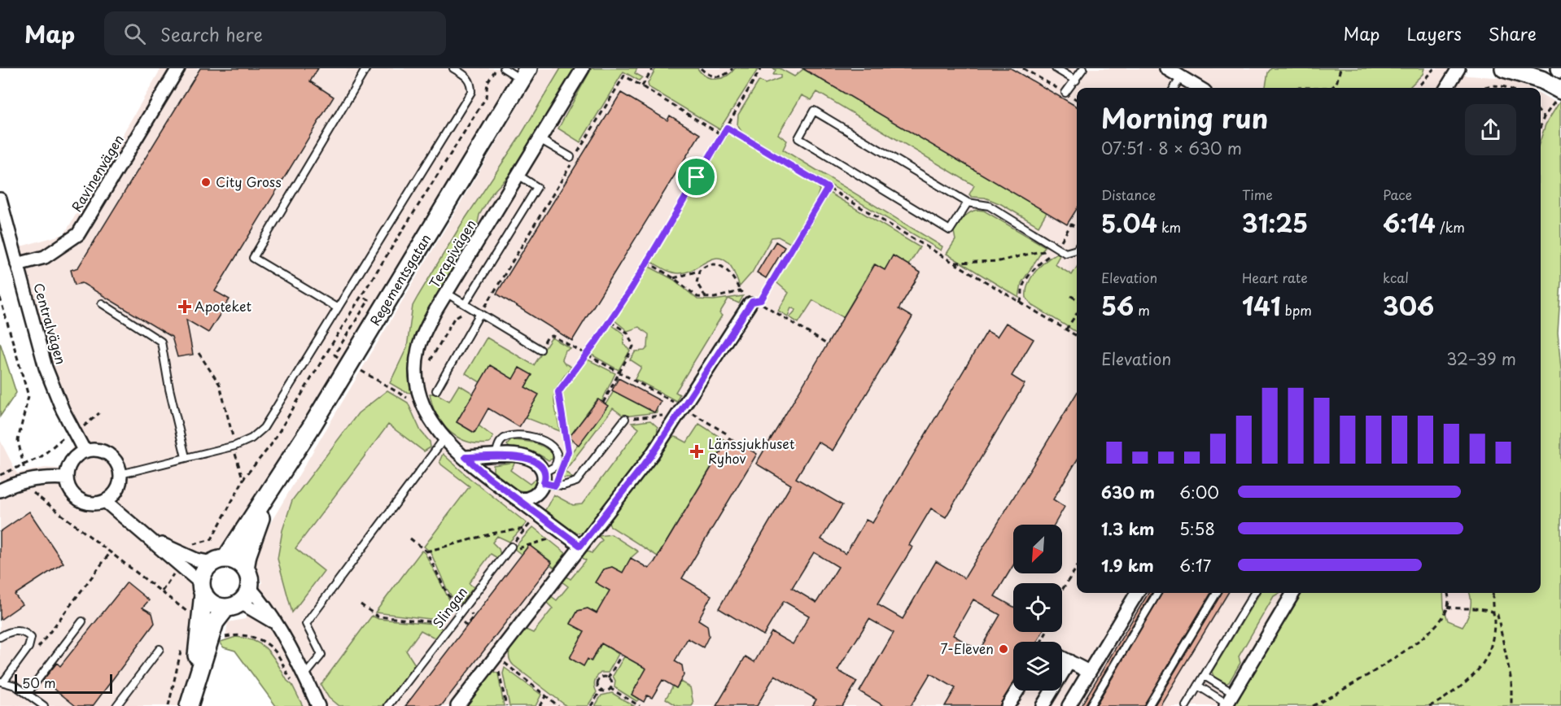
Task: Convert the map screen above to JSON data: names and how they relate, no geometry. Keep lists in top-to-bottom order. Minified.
{"streets":{"street":["Ravinenvägen","Terapivägen","Regementsgatan","Centralvägen"],"lane":["Slingan"]},"crossings":[["Ravinenvägen","Centralvägen"]],"places":{"other":["City Gross","7-Eleven"],"health":["Apoteket","Länssjukhuset Ryhov"]},"scale_bar":"50 m","north":"bottom left","page":{"header":"Map","search":"Search here","nav":["Map","Layers","Share"],"heading":["Morning run","07:51 · 8 × 630 m"],"stats":[["Distance","5.04 km"],["Time","31:25"],["Pace","6:14 /km"],["Elevation","56 m"],["Heart rate","141 bpm"],["kcal","306"]],"chart":["Elevation","32–39 m"],"list":[{"name":"630 m","note":"6:00"},{"name":"1.3 km","note":"5:58"},{"name":"1.9 km","note":"6:17"}],"scale":"50 m"}}
